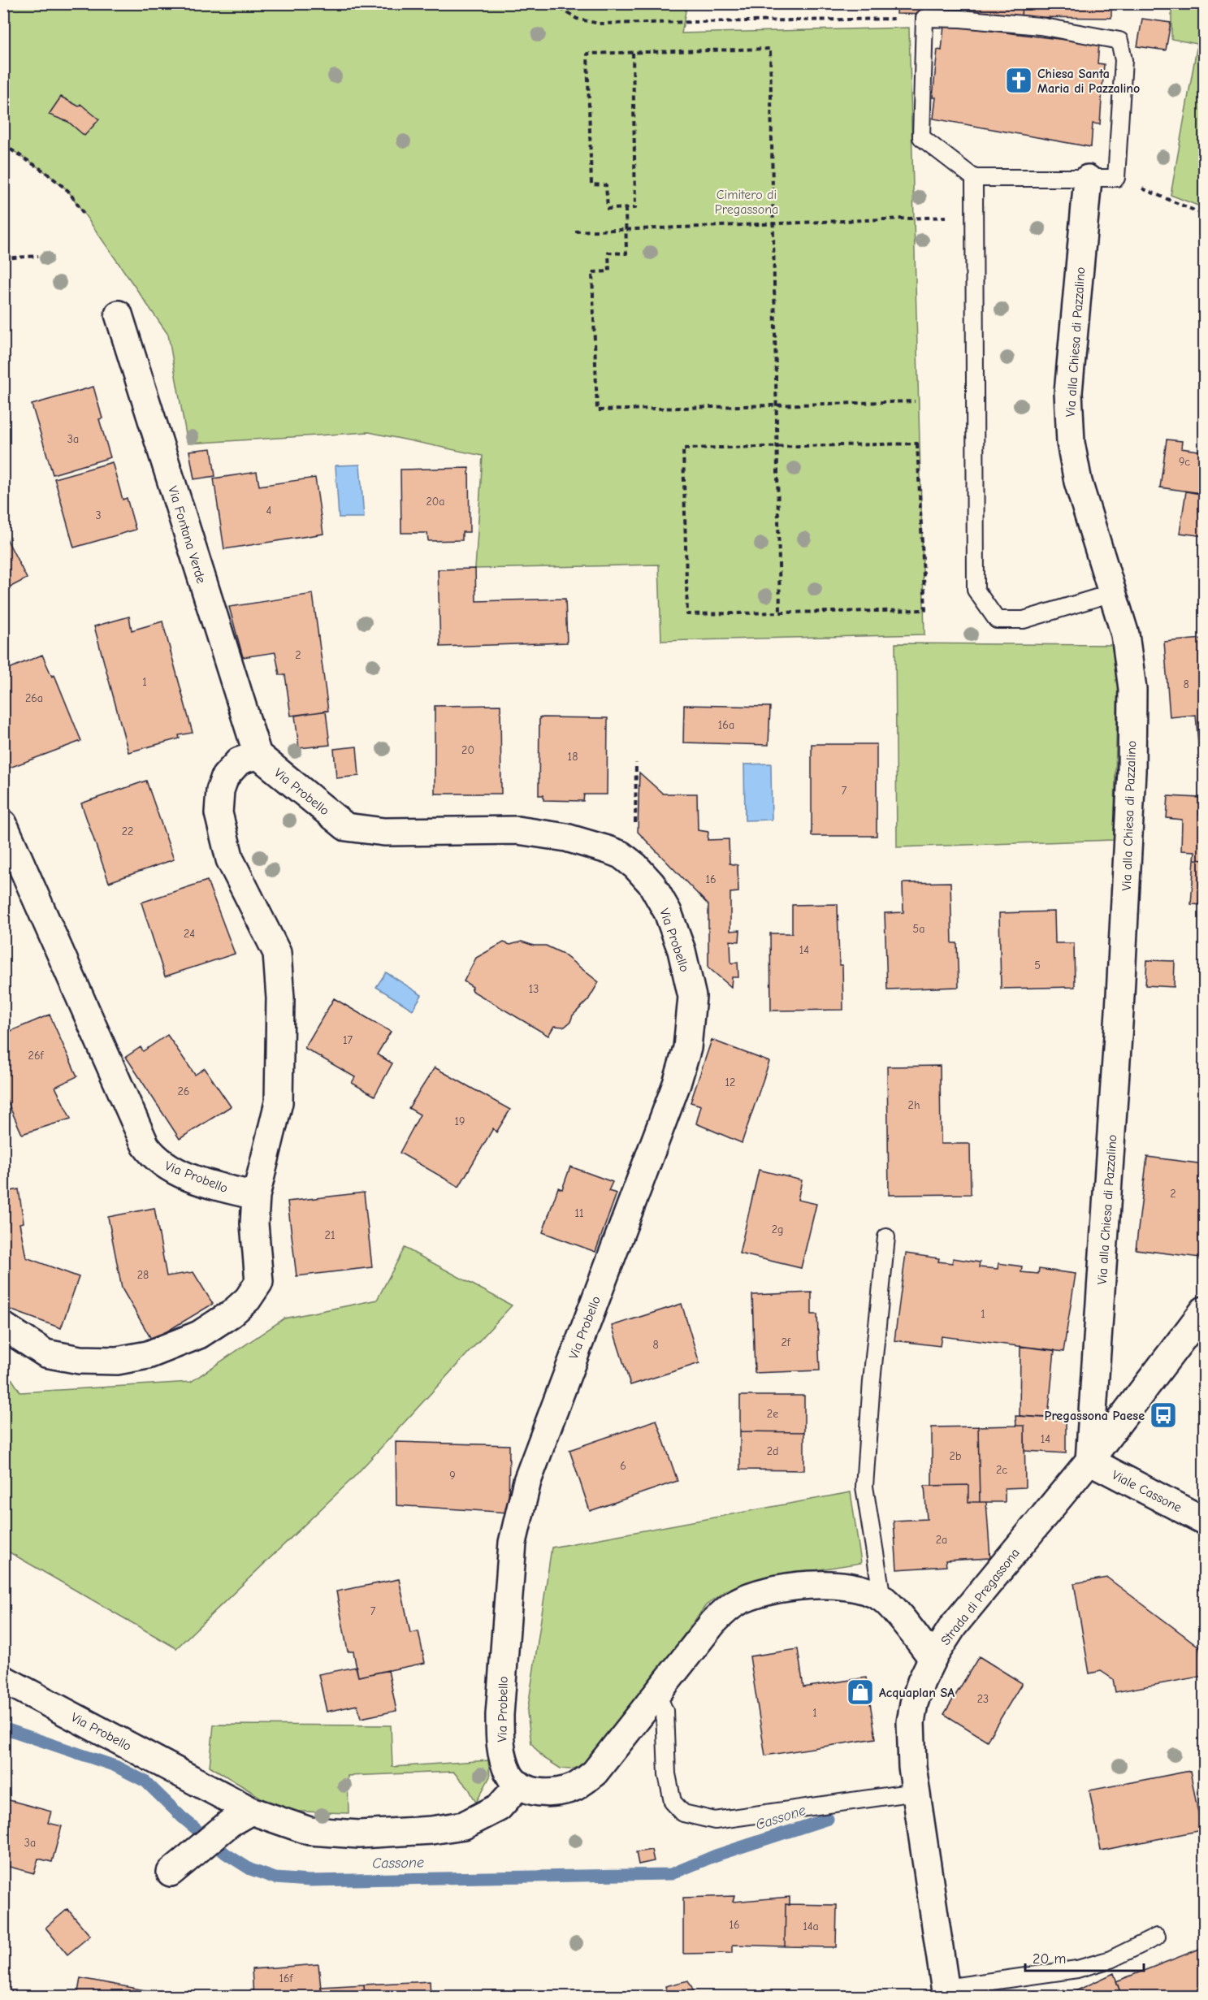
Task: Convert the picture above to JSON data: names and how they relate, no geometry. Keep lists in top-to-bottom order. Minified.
{"streets":{"street":["Via alla Chiesa di Pazzalino","Via Fontana Verde","Via Probello","Viale Cassone","Strada di Pregassona"]},"crossings":[["Via alla Chiesa di Pazzalino","Viale Cassone"],["Via alla Chiesa di Pazzalino","Strada di Pregassona"],["Via Fontana Verde","Via Probello"],["Viale Cassone","Strada di Pregassona"]],"water":["Cassone"],"parks":["Cimitero di Pregassona"],"places":{"church":["Chiesa Santa Maria di Pazzalino"],"bus stop":["Pregassona Paese"],"shop":["Acquaplan SA"]},"house_numbers":["3a","9c","20a","4","3","2","1","8","26a","16a","20","18","7","22","16","5a","24","14","5","13","17","26f","12","26","2h","19","2","11","2g","21","28","1","2f","8","2e","14","2d","2b","6","2c","9","2a","7","23","1","3a","16","14a","16f"],"scale_bar":"20 m"}
